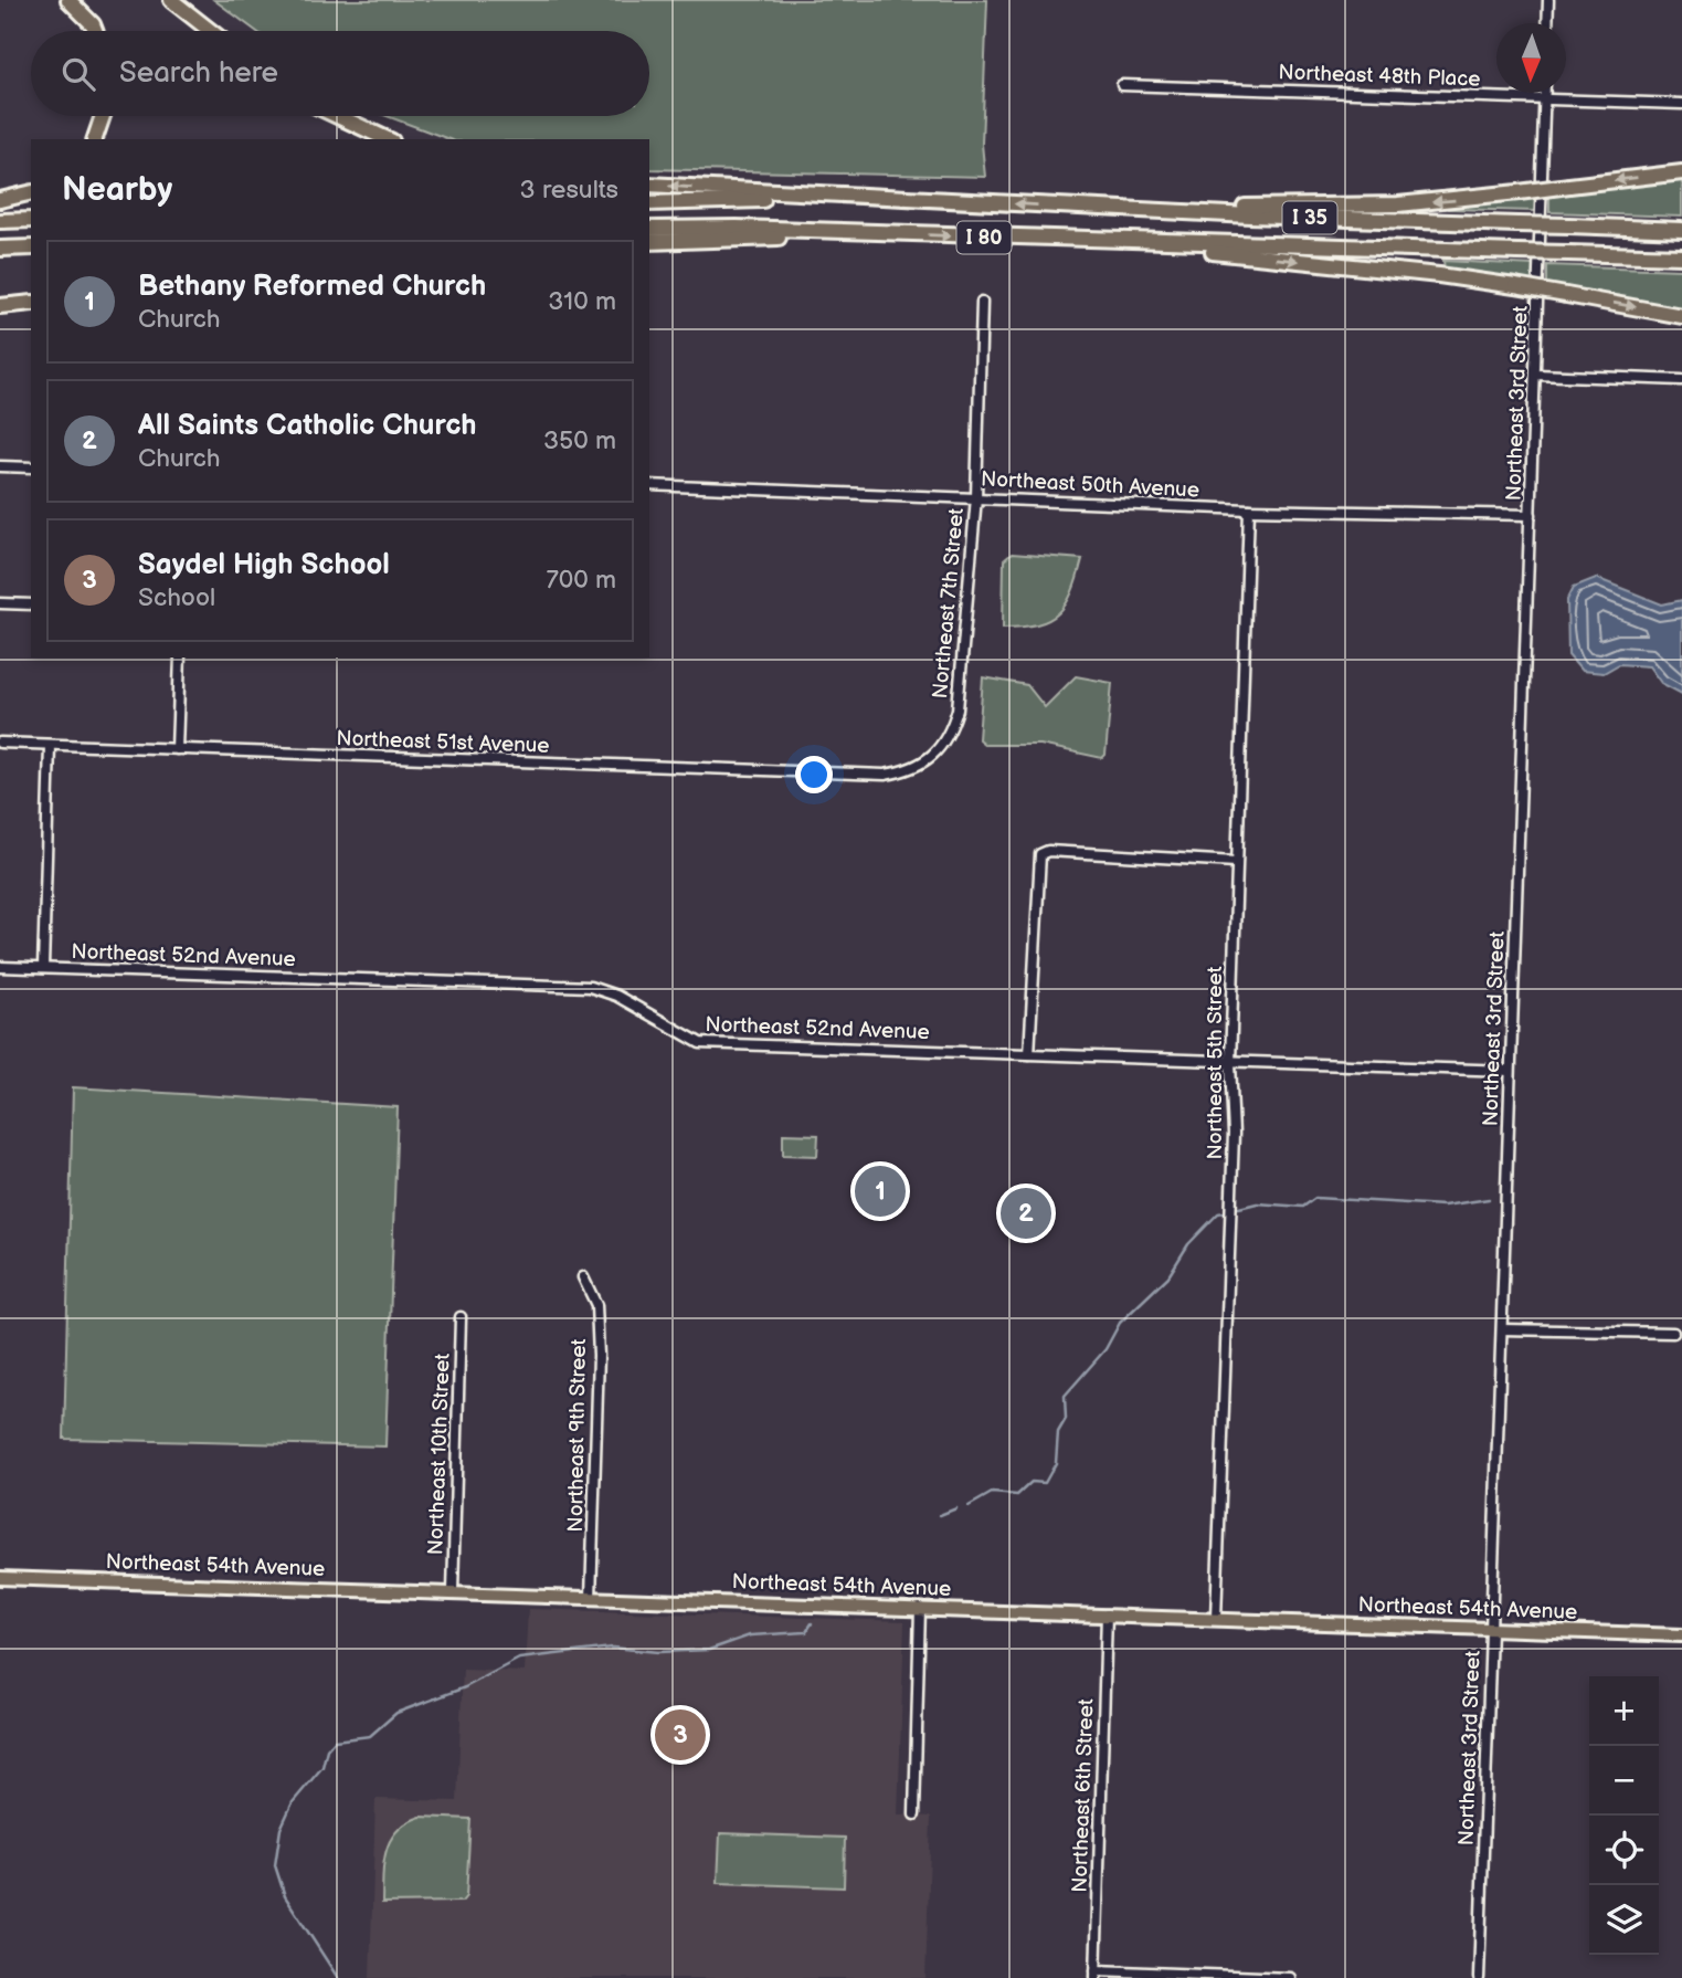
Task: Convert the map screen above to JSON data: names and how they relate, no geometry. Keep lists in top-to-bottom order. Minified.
{"streets":{"highway":["I 35","I 80"],"main road":["Northeast 54th Avenue"],"street":["Northeast 48th Place","Northeast 3rd Street","Northeast 50th Avenue","Northeast 7th Street","Northeast 51st Avenue","Northeast 52nd Avenue","Northeast 5th Street","Northeast 9th Street","Northeast 10th Street","Northeast 6th Street"]},"crossings":[["Northeast 48th Place","Northeast 3rd Street"],["Northeast 3rd Street","Northeast 50th Avenue"],["Northeast 3rd Street","Northeast 52nd Avenue"],["Northeast 3rd Street","Northeast 54th Avenue"],["Northeast 50th Avenue","Northeast 7th Street"],["Northeast 50th Avenue","Northeast 5th Street"],["Northeast 7th Street","Northeast 51st Avenue"],["Northeast 52nd Avenue","Northeast 5th Street"],["Northeast 5th Street","Northeast 54th Avenue"],["Northeast 9th Street","Northeast 54th Avenue"],["Northeast 10th Street","Northeast 54th Avenue"],["Northeast 54th Avenue","Northeast 6th Street"]],"north":"bottom","page":{"search":"Search here","heading":["Nearby","3 results"],"list":[{"mark":"1","name":"Bethany Reformed Church","note":"Church","value":"310 m"},{"mark":"2","name":"All Saints Catholic Church","note":"Church","value":"350 m"},{"mark":"3","name":"Saydel High School","note":"School","value":"700 m"}],"pins":["1","2","3"],"map_buttons":["+","−"]}}
